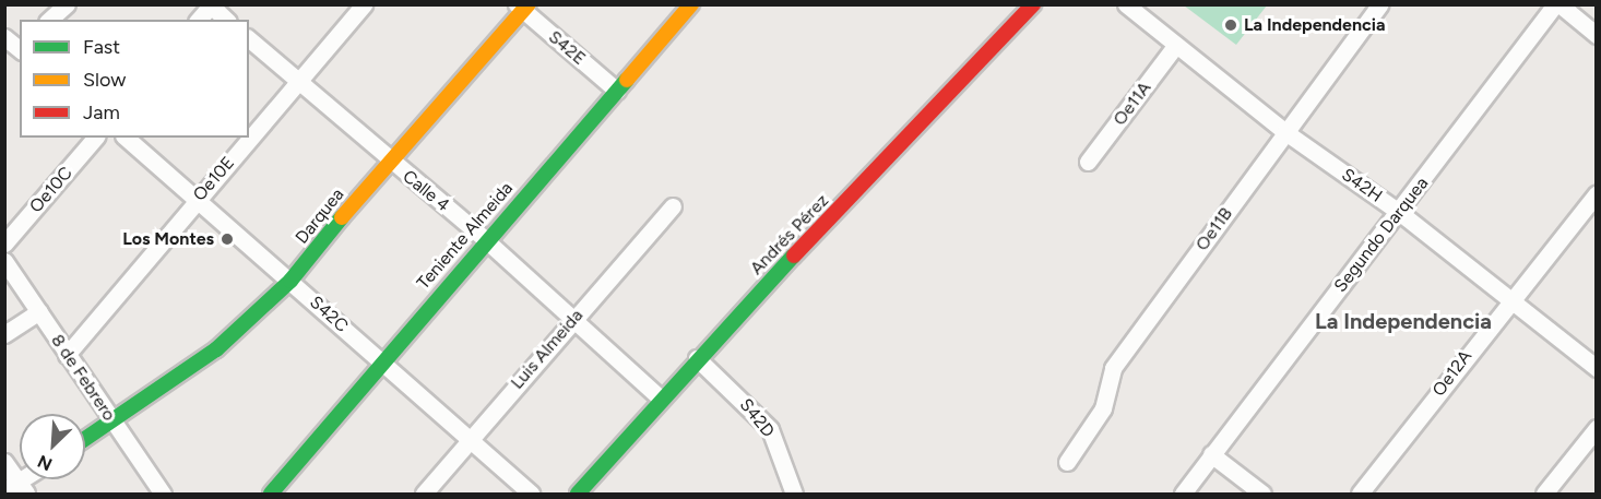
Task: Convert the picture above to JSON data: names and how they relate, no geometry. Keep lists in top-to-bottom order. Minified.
{"streets":{"street":["S42E","Oe11A","Oe10E","S42H","Oe10C","Calle 4","Darquea","Oe11B","Andrés Pérez","Segundo Darquea","Teniente Almeida","S42C","Luis Almeida","Oe12A","8 de Febrero","S42D"]},"crossings":[["S42E","Darquea"],["S42E","Teniente Almeida"],["Oe11A","S42H"],["Oe10E","Calle 4"],["Oe10E","S42C"],["Oe10E","8 de Febrero"],["S42H","Oe11B"],["S42H","Segundo Darquea"],["S42H","Oe12A"],["Calle 4","Darquea"],["Calle 4","Andrés Pérez"],["Calle 4","Teniente Almeida"],["Calle 4","Luis Almeida"],["Darquea","S42C"],["Darquea","8 de Febrero"],["Andrés Pérez","S42D"],["Teniente Almeida","S42C"],["S42C","Luis Almeida"]],"districts":["La Independencia"],"places":["La Independencia","Los Montes"],"legend":["Fast","Slow","Jam"],"north":"bottom left"}
